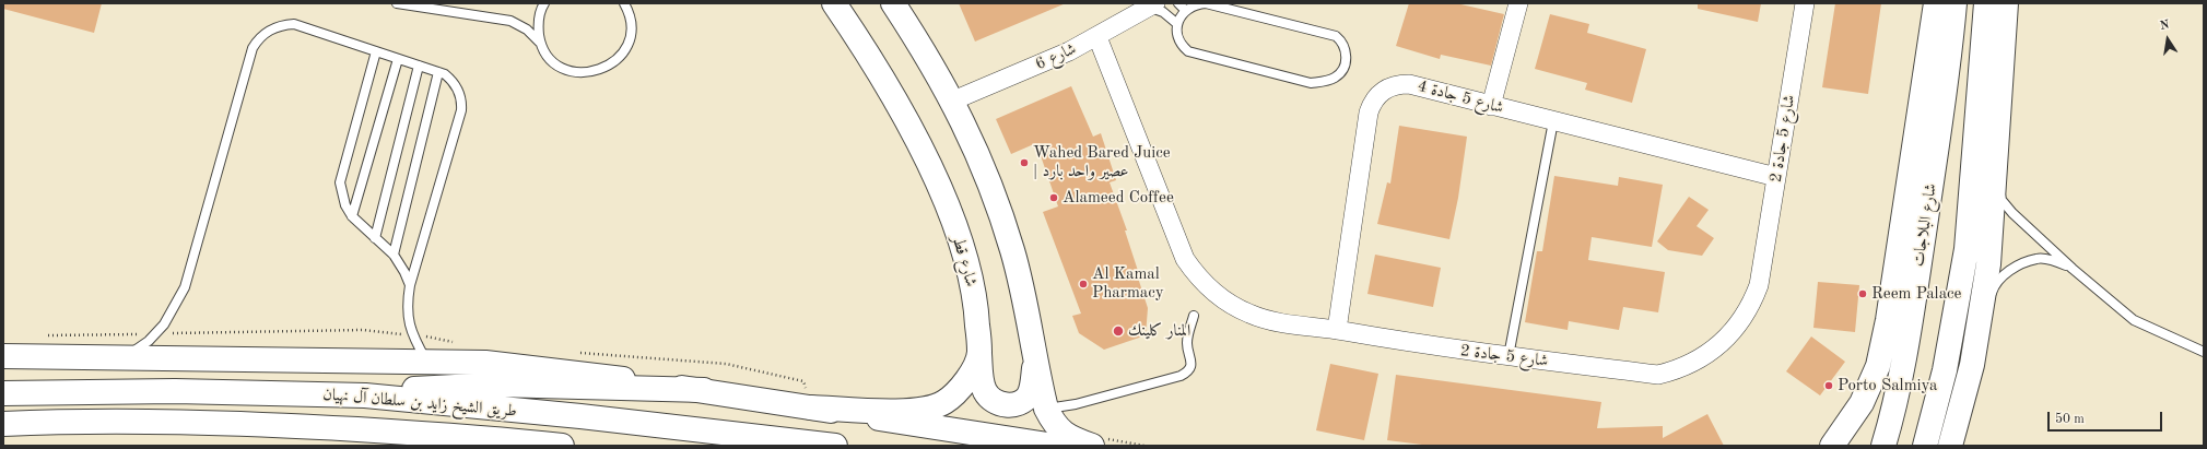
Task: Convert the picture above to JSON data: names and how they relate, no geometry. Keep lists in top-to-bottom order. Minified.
{"streets":{"main road":["شارع البلاجات","شارع قطر","طريق الشيخ زايد بن سلطان آل نهيان"],"street":["شارع 6","شارع 5 جادة 4","شارع 5 جادة 2"]},"crossings":[["شارع 6","شارع 5 جادة 2"],["شارع 5 جادة 4","شارع 5 جادة 2"]],"places":["Wahed Bared Juice | عصير واحد بارد","Alameed Coffee","Al Kamal Pharmacy","Reem Palace","المنار كلينك","Porto Salmiya"],"scale_bar":"50 m","north":"top"}
